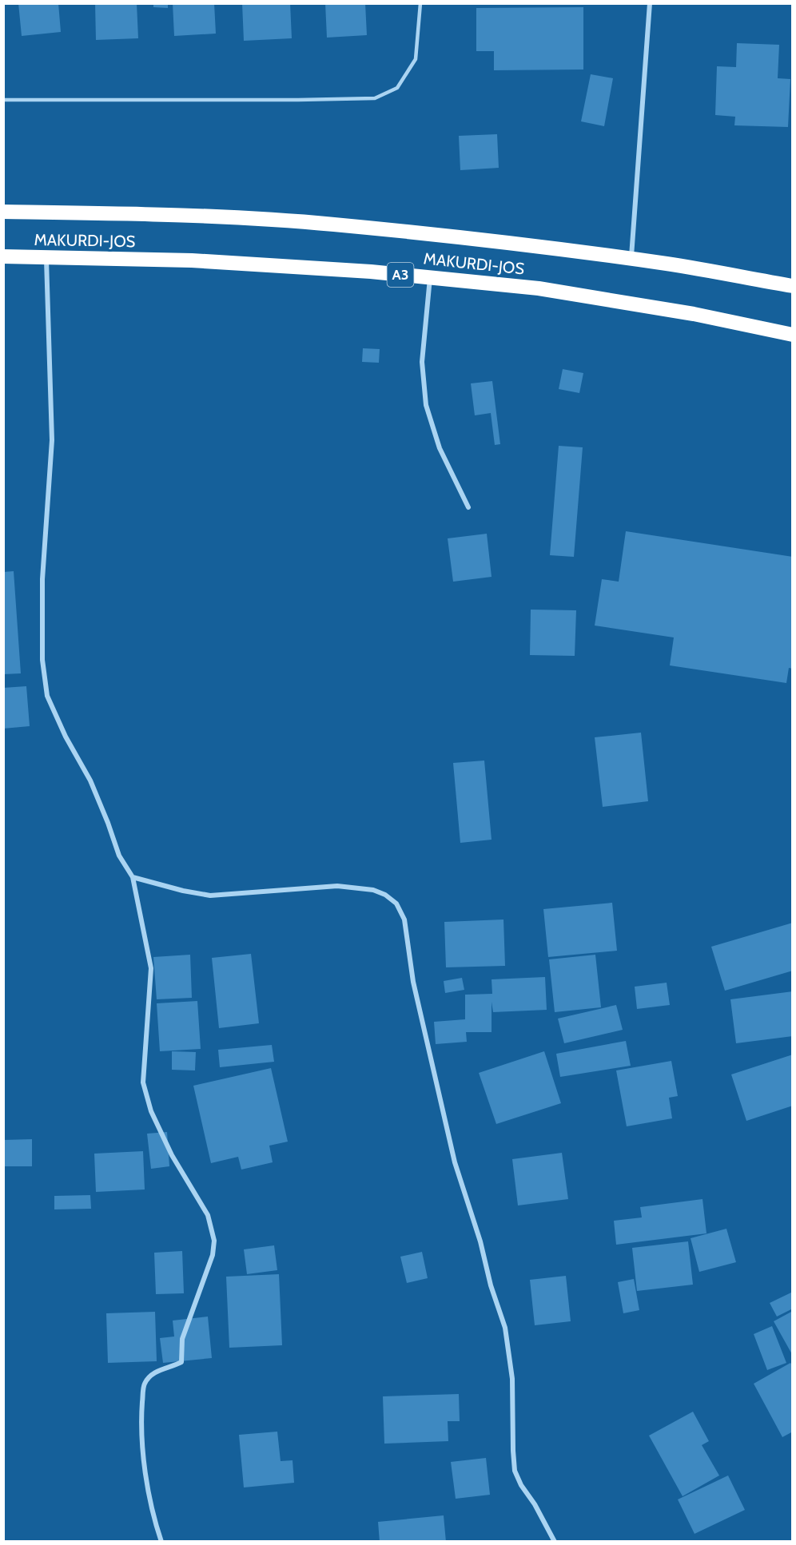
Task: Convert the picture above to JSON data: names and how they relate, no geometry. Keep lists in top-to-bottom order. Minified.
{"streets":{"highway":["MAKURDI-JOS","A3"]}}
